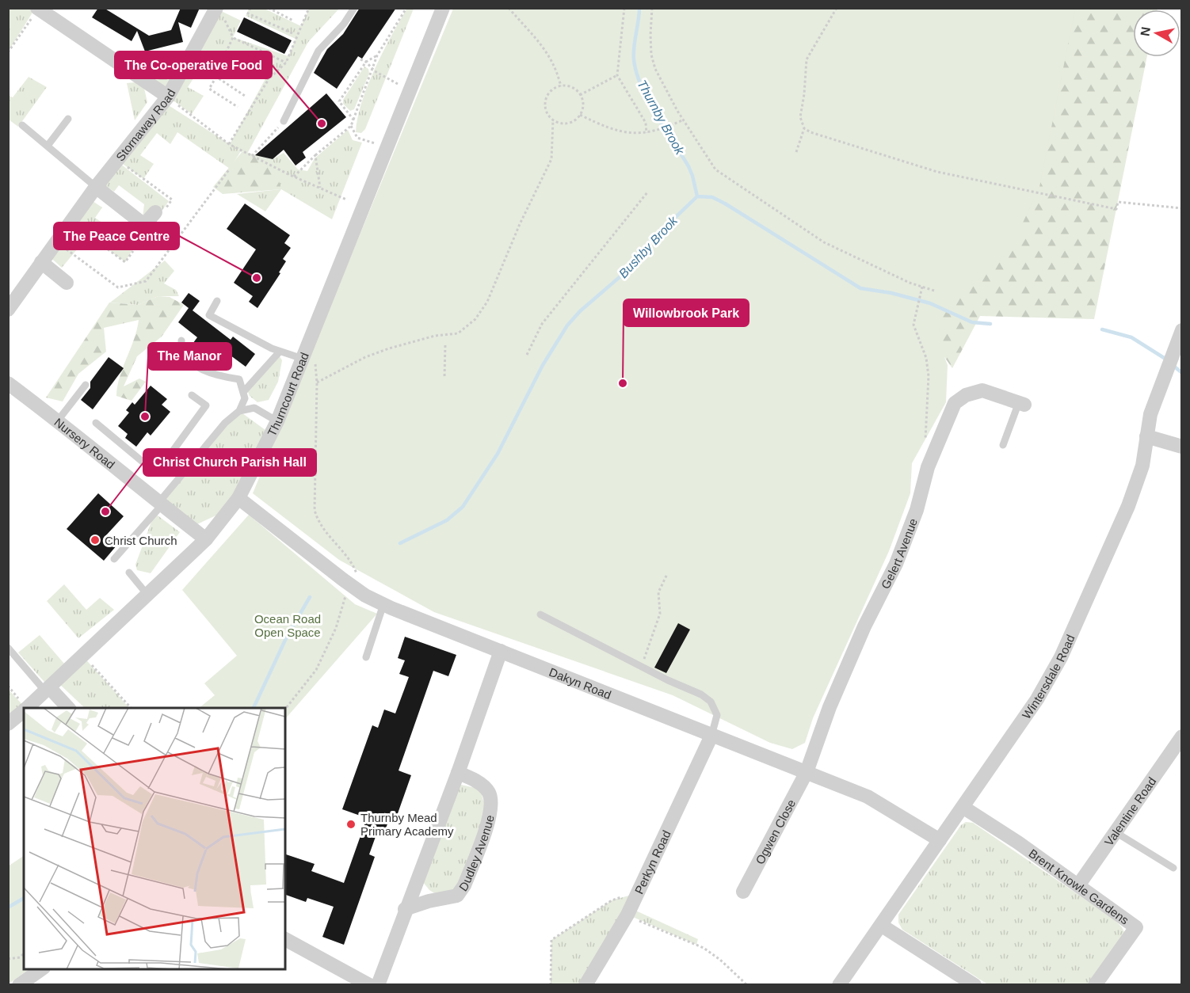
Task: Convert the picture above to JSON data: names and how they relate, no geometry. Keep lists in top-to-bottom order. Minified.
{"streets":{"street":["Stornaway Road","Thurncourt Road","Nursery Road","Gelert Avenue","Wintersdale Road","Dakyn Road","Valentine Road","Ogwen Close","Dudley Avenue","Perkyn Road","Brent Knowle Gardens"]},"crossings":[["Thurncourt Road","Nursery Road"],["Thurncourt Road","Dakyn Road"],["Gelert Avenue","Dakyn Road"],["Gelert Avenue","Ogwen Close"],["Wintersdale Road","Dakyn Road"],["Wintersdale Road","Brent Knowle Gardens"],["Dakyn Road","Ogwen Close"],["Dakyn Road","Perkyn Road"],["Valentine Road","Brent Knowle Gardens"]],"water":["Thurnby Brook","Bushby Brook"],"parks":["Ocean Road Open Space"],"places":["The Co-operative Food","The Peace Centre","Willowbrook Park","The Manor","Christ Church Parish Hall","Christ Church","Thurnby Mead Primary Academy"],"north":"left"}
